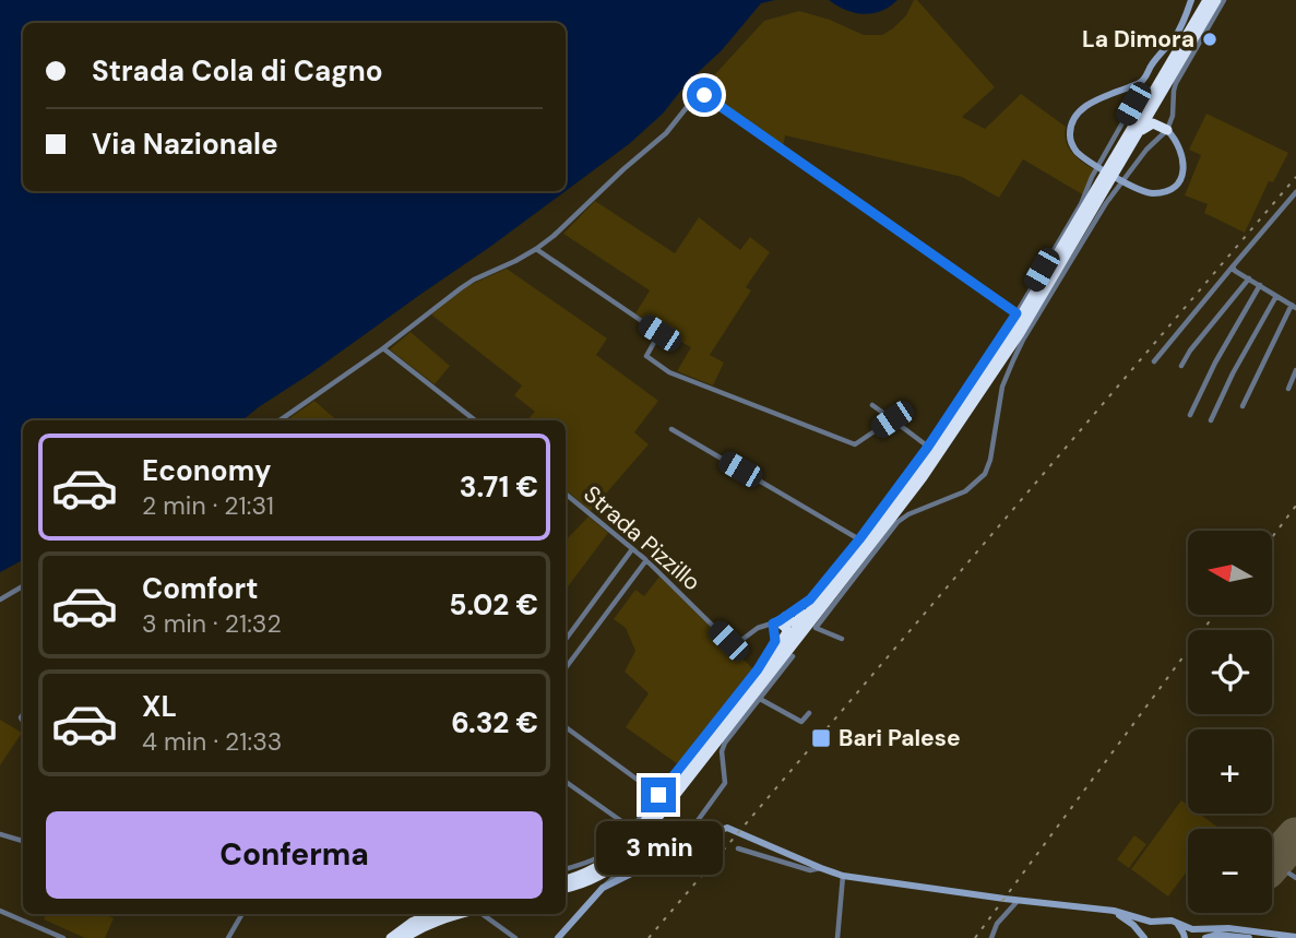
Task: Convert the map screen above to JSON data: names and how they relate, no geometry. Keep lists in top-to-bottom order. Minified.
{"streets":{"street":["Strada Pizzillo"]},"places":{"other":["La Dimora"],"transit":["Bari Palese"]},"north":"left","page":{"banner":["Strada Cola di Cagno","Via Nazionale"],"list":[{"name":"Economy","note":"2 min · 21:31","value":"3.71 €"},{"name":"Comfort","note":"3 min · 21:32","value":"5.02 €"},{"name":"XL","note":"4 min · 21:33","value":"6.32 €"}],"map_buttons":["+","−"],"buttons":"Conferma","bubble":"3 min"}}
